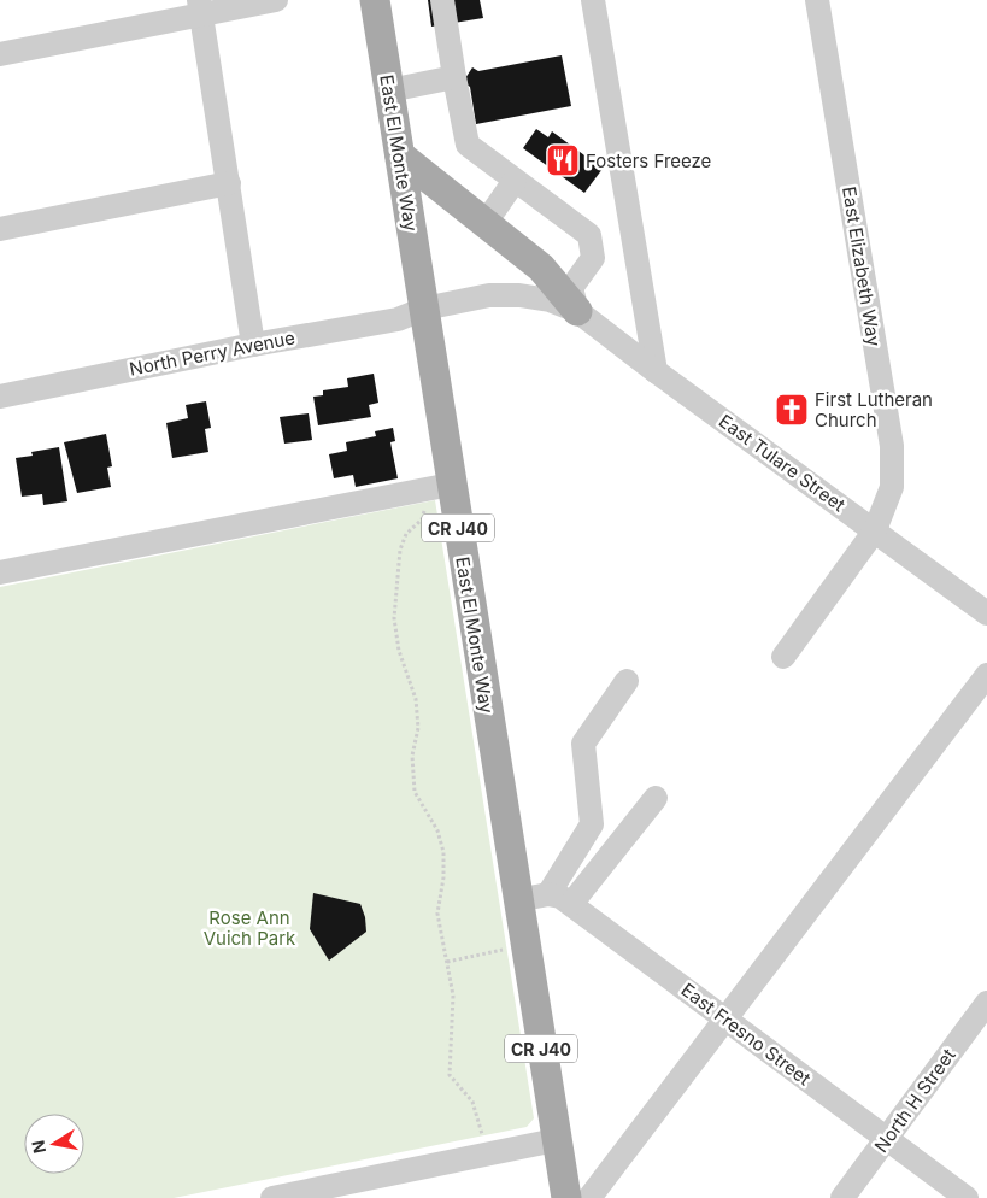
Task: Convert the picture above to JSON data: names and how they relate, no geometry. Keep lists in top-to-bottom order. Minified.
{"streets":{"main road":["East El Monte Way","CR J40"],"street":["East Elizabeth Way","North Perry Avenue","East Tulare Street","East Fresno Street","North H Street"]},"crossings":[["East El Monte Way","North Perry Avenue"],["East Elizabeth Way","East Tulare Street"],["North Perry Avenue","East Tulare Street"],["East Fresno Street","North H Street"]],"parks":["Rose Ann Vuich Park"],"places":{"restaurant":["Fosters Freeze"],"church":["First Lutheran Church"]},"north":"left"}
